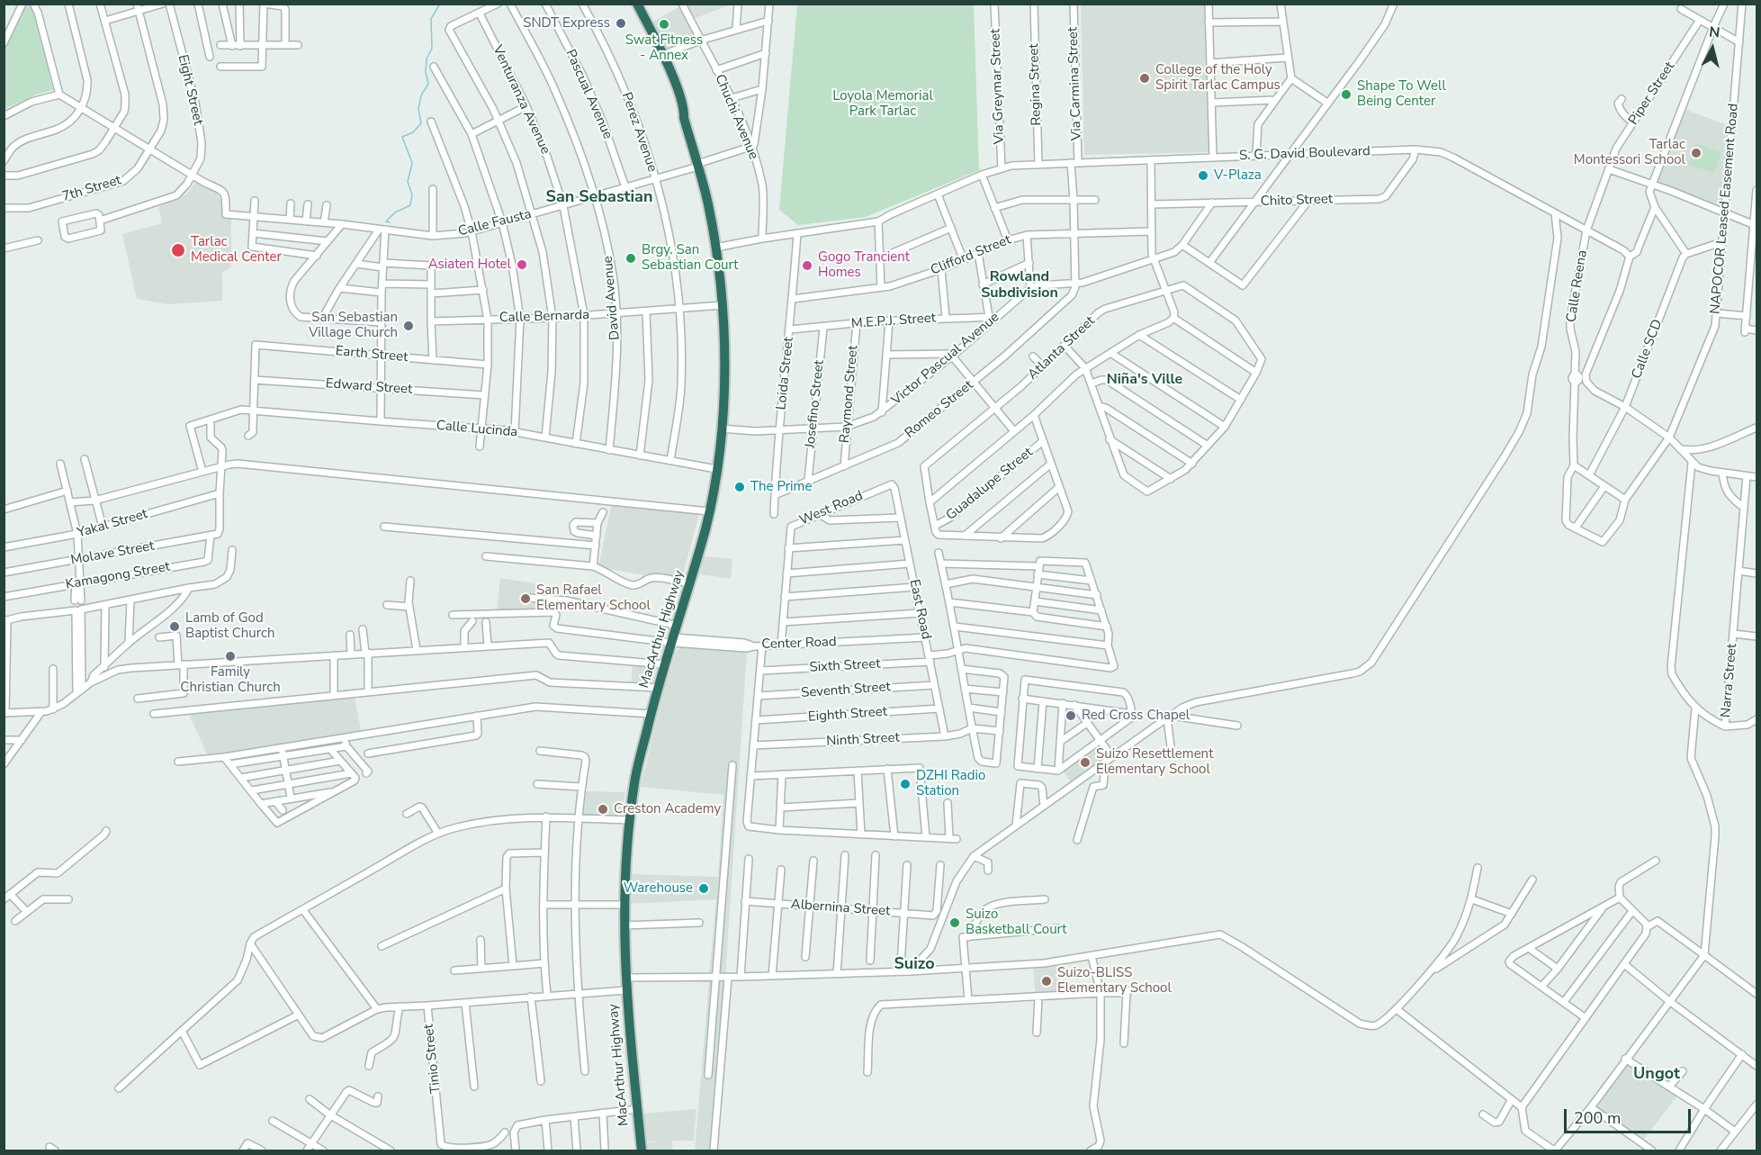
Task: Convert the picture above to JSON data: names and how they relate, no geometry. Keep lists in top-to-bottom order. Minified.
{"streets":{"highway":["MacArthur Highway"],"street":["Via Carmina Street","Regina Street","Via Greymar Street","Eight Street","Piper Street","Pascual Avenue","Venturanza Avenue","Chuchi Avenue","Perez Avenue","S. G. David Boulevard","7th Street","Chito Street","NAPOCOR Leased Easement Road","Calle Fausta","Clifford Street","Calle Reena","David Avenue","Calle Bernarda","M.E.P.J. Street","Atlanta Street","Calle SCD","Earth Street","Victor Pascual Avenue","Loida Street","Edward Street","Raymond Street","Josefino Street","Romeo Street","Calle Lucinda","Guadalupe Street","West Road","Yakal Street","Molave Street","Kamagong Street","East Road","Center Road","Sixth Street","Narra Street","Seventh Street","Eighth Street","Ninth Street","Albernina Street","Tinio Street"]},"crossings":[["Via Carmina Street","S. G. David Boulevard"],["Regina Street","S. G. David Boulevard"],["Via Greymar Street","S. G. David Boulevard"],["Eight Street","Calle Fausta"],["Piper Street","S. G. David Boulevard"],["Piper Street","Calle Reena"],["Pascual Avenue","Calle Fausta"],["Venturanza Avenue","Calle Fausta"],["Venturanza Avenue","Calle Bernarda"],["Venturanza Avenue","Calle Lucinda"],["Chuchi Avenue","S. G. David Boulevard"],["Chuchi Avenue","Calle Fausta"],["Perez Avenue","Calle Fausta"],["Perez Avenue","Calle Bernarda"],["Perez Avenue","Calle Lucinda"],["S. G. David Boulevard","Chito Street"],["S. G. David Boulevard","Calle Reena"],["S. G. David Boulevard","Loida Street"],["S. G. David Boulevard","MacArthur Highway"],["Calle Fausta","David Avenue"],["Calle Fausta","MacArthur Highway"],["Clifford Street","Loida Street"],["David Avenue","Calle Bernarda"],["David Avenue","Calle Lucinda"],["Calle Bernarda","MacArthur Highway"],["M.E.P.J. Street","Victor Pascual Avenue"],["M.E.P.J. Street","Loida Street"],["M.E.P.J. Street","Raymond Street"],["M.E.P.J. Street","Josefino Street"],["Earth Street","Edward Street"],["Victor Pascual Avenue","Loida Street"],["Victor Pascual Avenue","Raymond Street"],["Victor Pascual Avenue","Josefino Street"],["Victor Pascual Avenue","MacArthur Highway"],["Loida Street","Romeo Street"],["Raymond Street","Romeo Street"],["Josefino Street","Romeo Street"],["Calle Lucinda","MacArthur Highway"],["West Road","East Road"],["West Road","Center Road"],["Yakal Street","Molave Street"],["Molave Street","Kamagong Street"],["East Road","Center Road"],["East Road","Sixth Street"],["East Road","Seventh Street"],["East Road","Eighth Street"],["East Road","Ninth Street"],["MacArthur Highway","Center Road"],["MacArthur Highway","Tinio Street"]],"districts":["San Sebastian","Rowland Subdivision","Niña's Ville","Suizo","Ungot"],"parks":["Loyola Memorial Park Tarlac"],"places":["SNDT Express","Swat Fitness - Annex","College of the Holy Spirit Tarlac Campus","Shape To Well Being Center","Tarlac Montessori School","V-Plaza","Tarlac Medical Center","Brgy. San Sebastian Court","Asiaten Hotel","Gogo Trancient Homes","San Sebastian Village Church","The Prime","San Rafael Elementary School","Lamb of God Baptist Church","Family Christian Church","Red Cross Chapel","Suizo Resettlement Elementary School","DZHI Radio Station","Creston Academy","Warehouse","Suizo Basketball Court","Suizo-BLISS Elementary School"],"scale_bar":"200 m","north":"top"}
